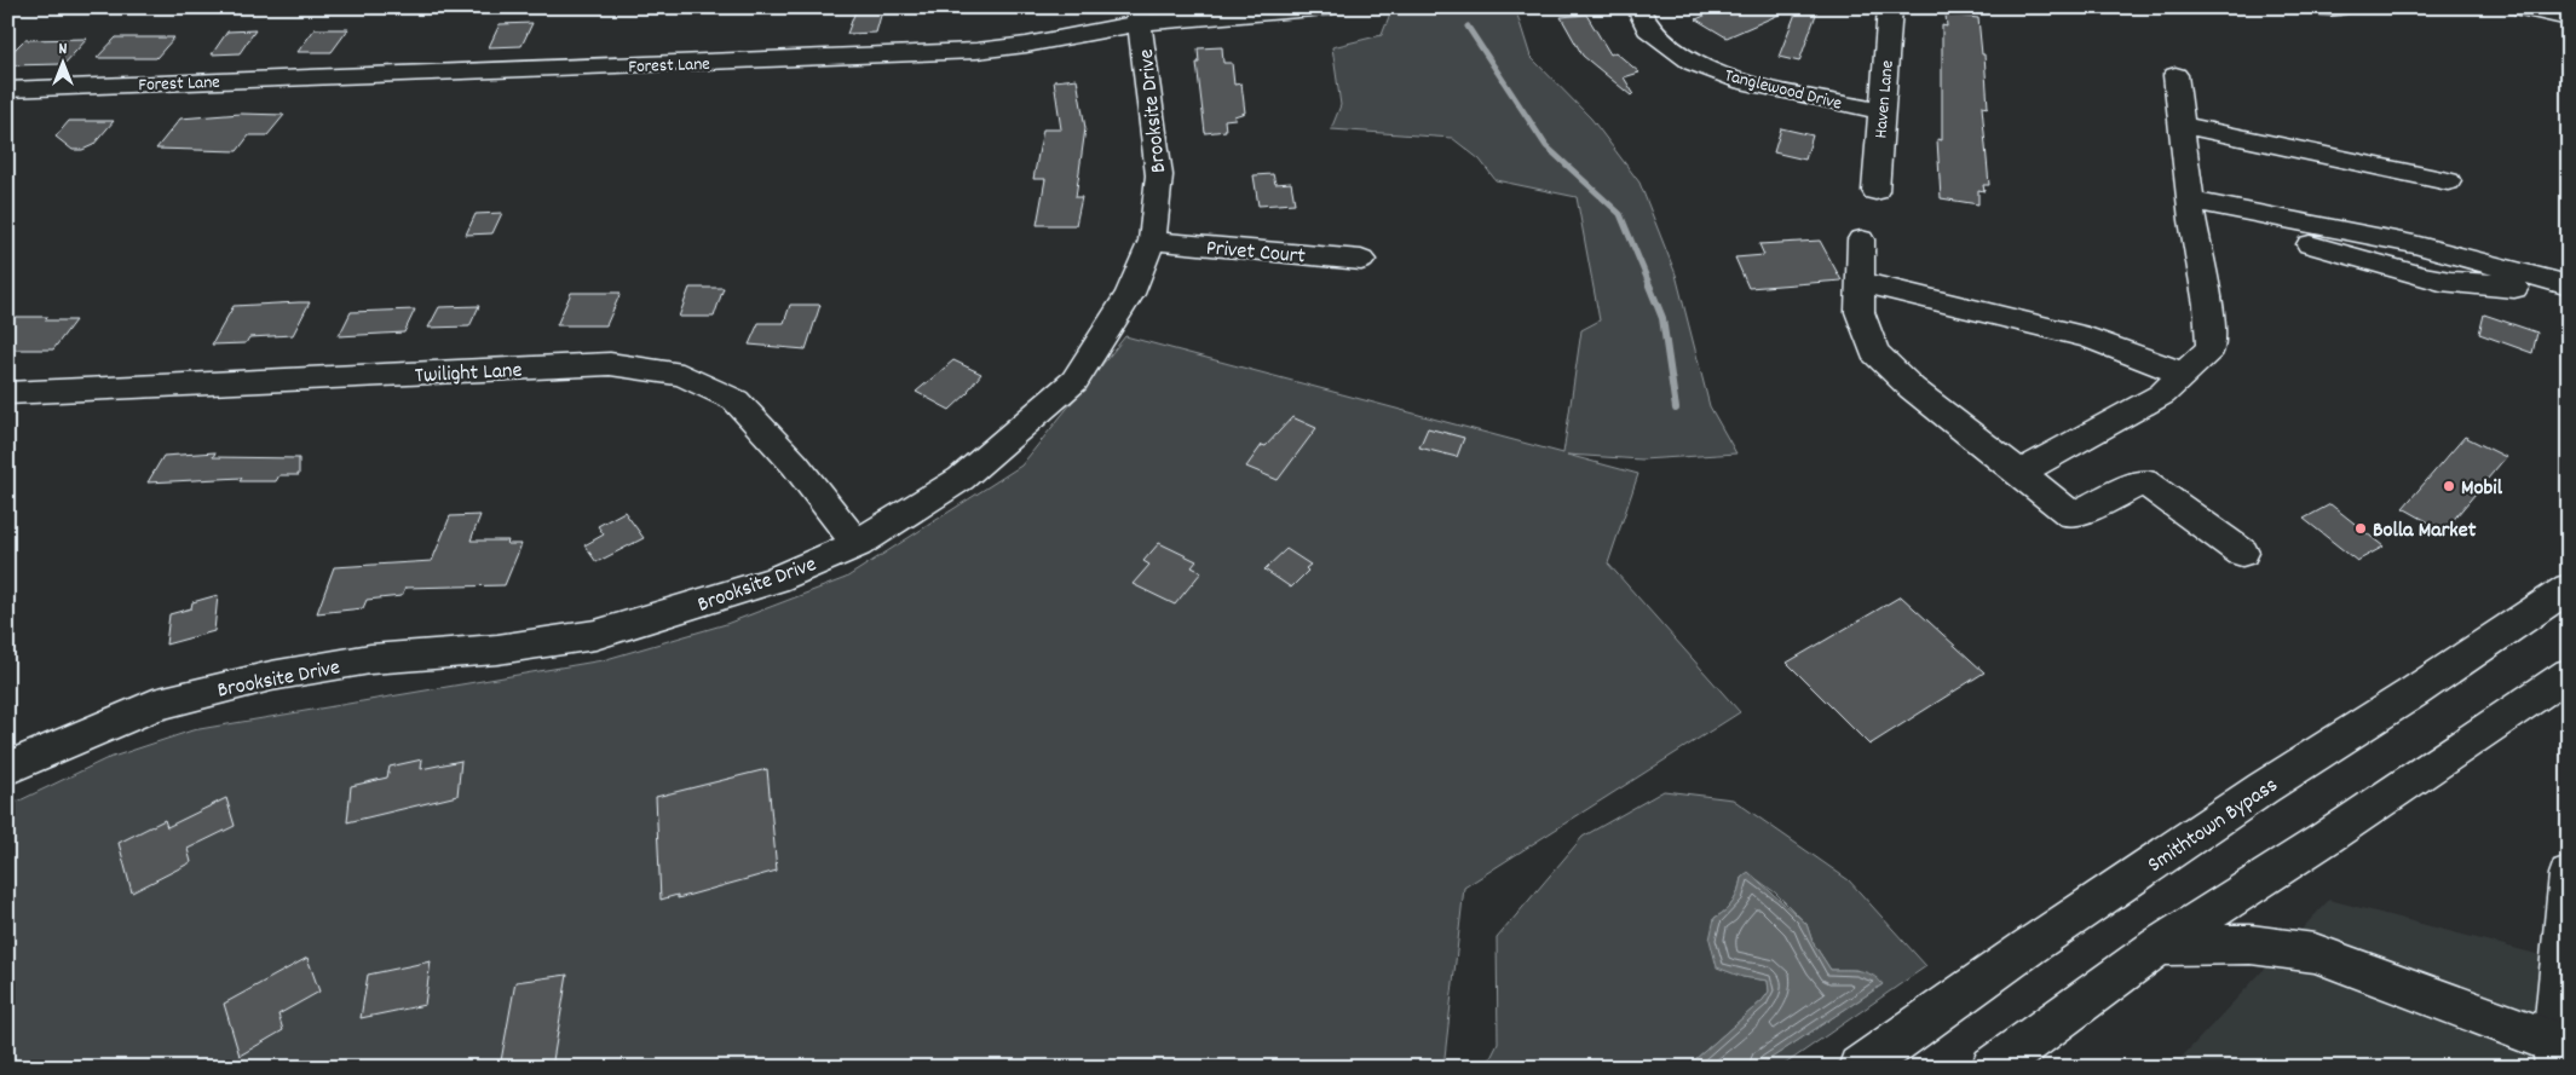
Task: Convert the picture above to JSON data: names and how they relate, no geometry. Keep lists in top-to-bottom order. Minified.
{"streets":{"main road":["Forest Lane","Tanglewood Drive","Haven Lane","Brooksite Drive","Privet Court","Twilight Lane","Smithtown Bypass"]},"crossings":[["Forest Lane","Brooksite Drive"],["Tanglewood Drive","Haven Lane"],["Brooksite Drive","Privet Court"],["Brooksite Drive","Twilight Lane"]],"places":["Mobil","Bolla Market"],"north":"top"}
